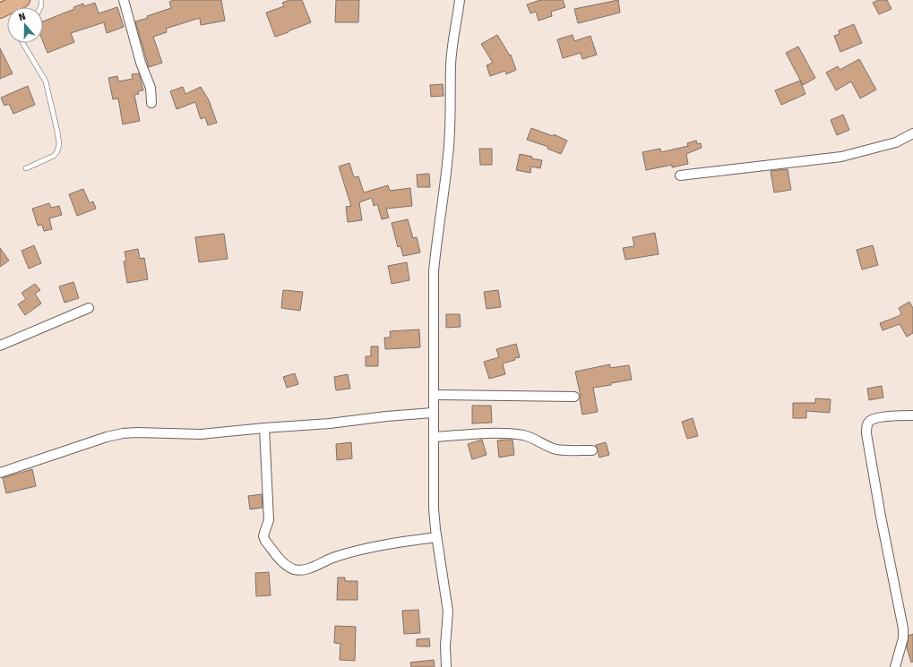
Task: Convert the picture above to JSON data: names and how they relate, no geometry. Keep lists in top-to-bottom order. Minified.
{"north":"top"}
